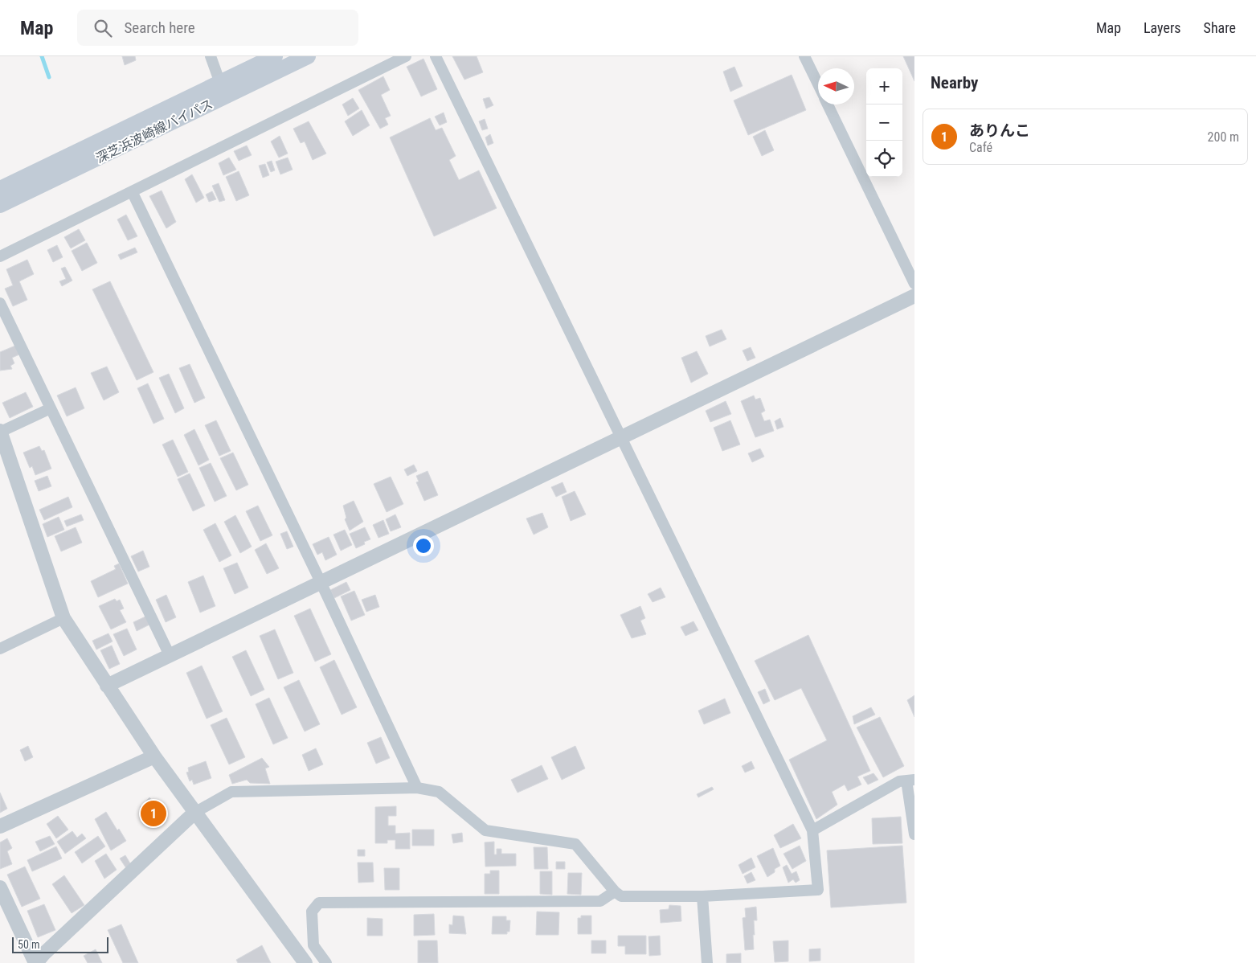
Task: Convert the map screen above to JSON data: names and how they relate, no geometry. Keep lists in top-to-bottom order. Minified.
{"streets":{"main road":["深芝浜波崎線バイパス"]},"scale_bar":"50 m","north":"left","page":{"header":"Map","search":"Search here","nav":["Map","Layers","Share"],"heading":"Nearby","map_buttons":["+","−"],"list":[{"mark":"1","name":"ありんこ","note":"Café","value":"200 m"}],"pins":"1","scale":"50 m"}}
